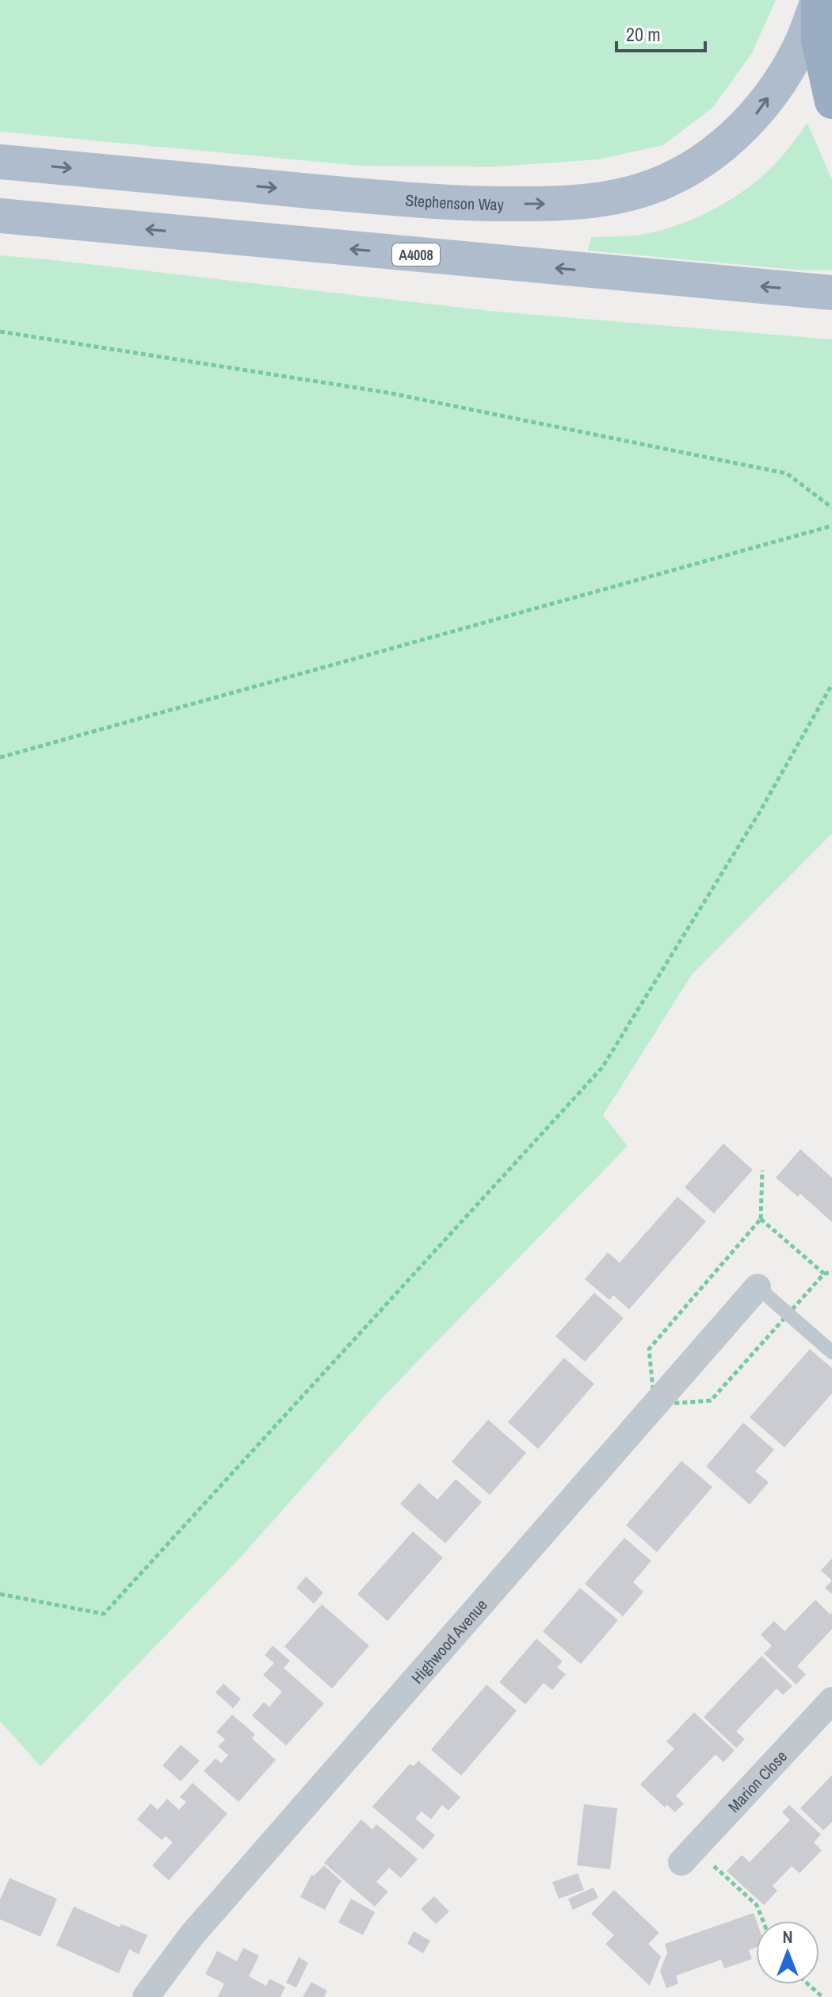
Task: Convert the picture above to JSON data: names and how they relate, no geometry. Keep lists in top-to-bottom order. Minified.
{"streets":{"main road":["Stephenson Way","A4008"],"street":["Highwood Avenue","Marion Close"]},"scale_bar":"20 m","north":"top"}
